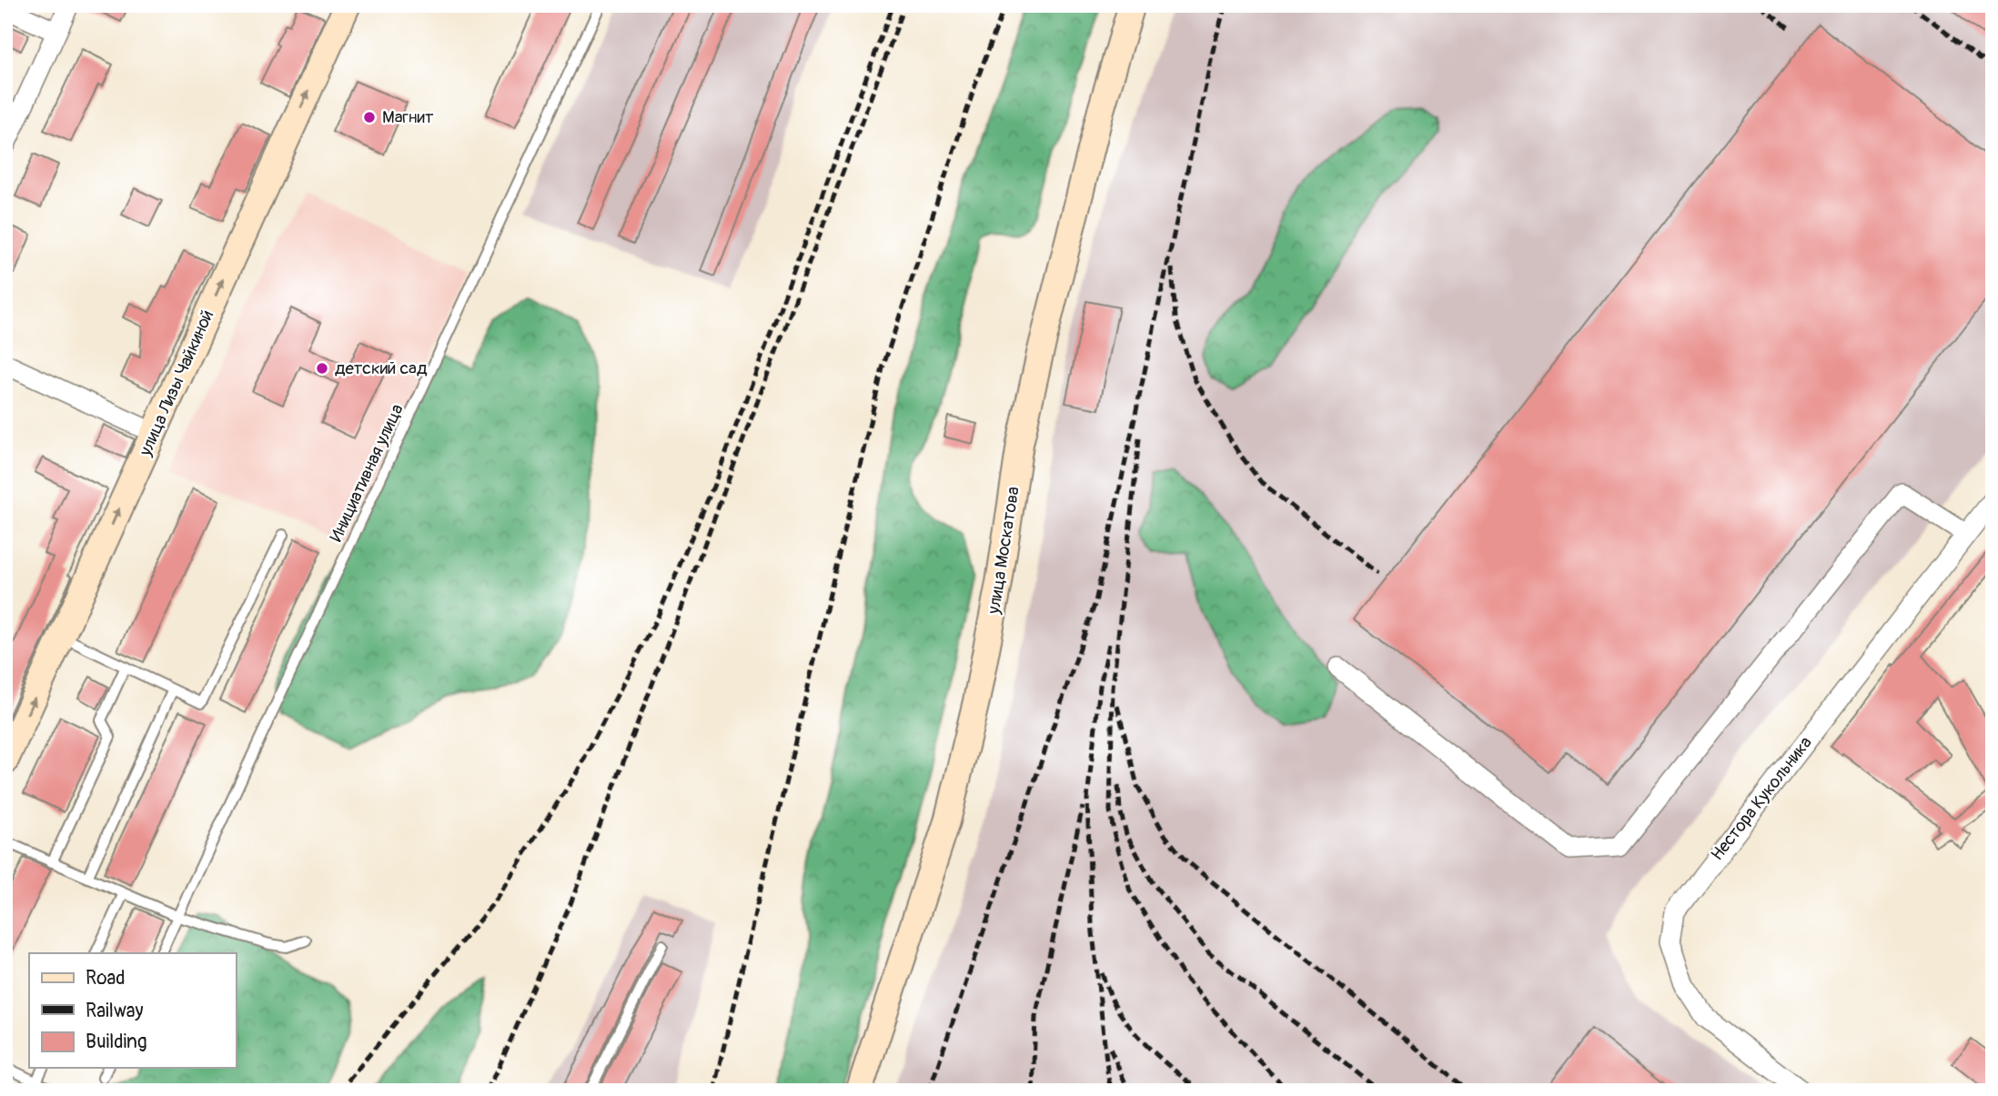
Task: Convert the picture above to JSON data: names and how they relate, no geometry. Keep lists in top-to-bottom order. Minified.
{"streets":{"main road":["улица Лизы Чайкиной","улица Москатова"],"street":["Нестора Кукольника"],"lane":["Инициативная улица"]},"one_way":["улица Лизы Чайкиной"],"places":["Магнит","детский сад"],"legend":["Road","Railway","Building"]}
